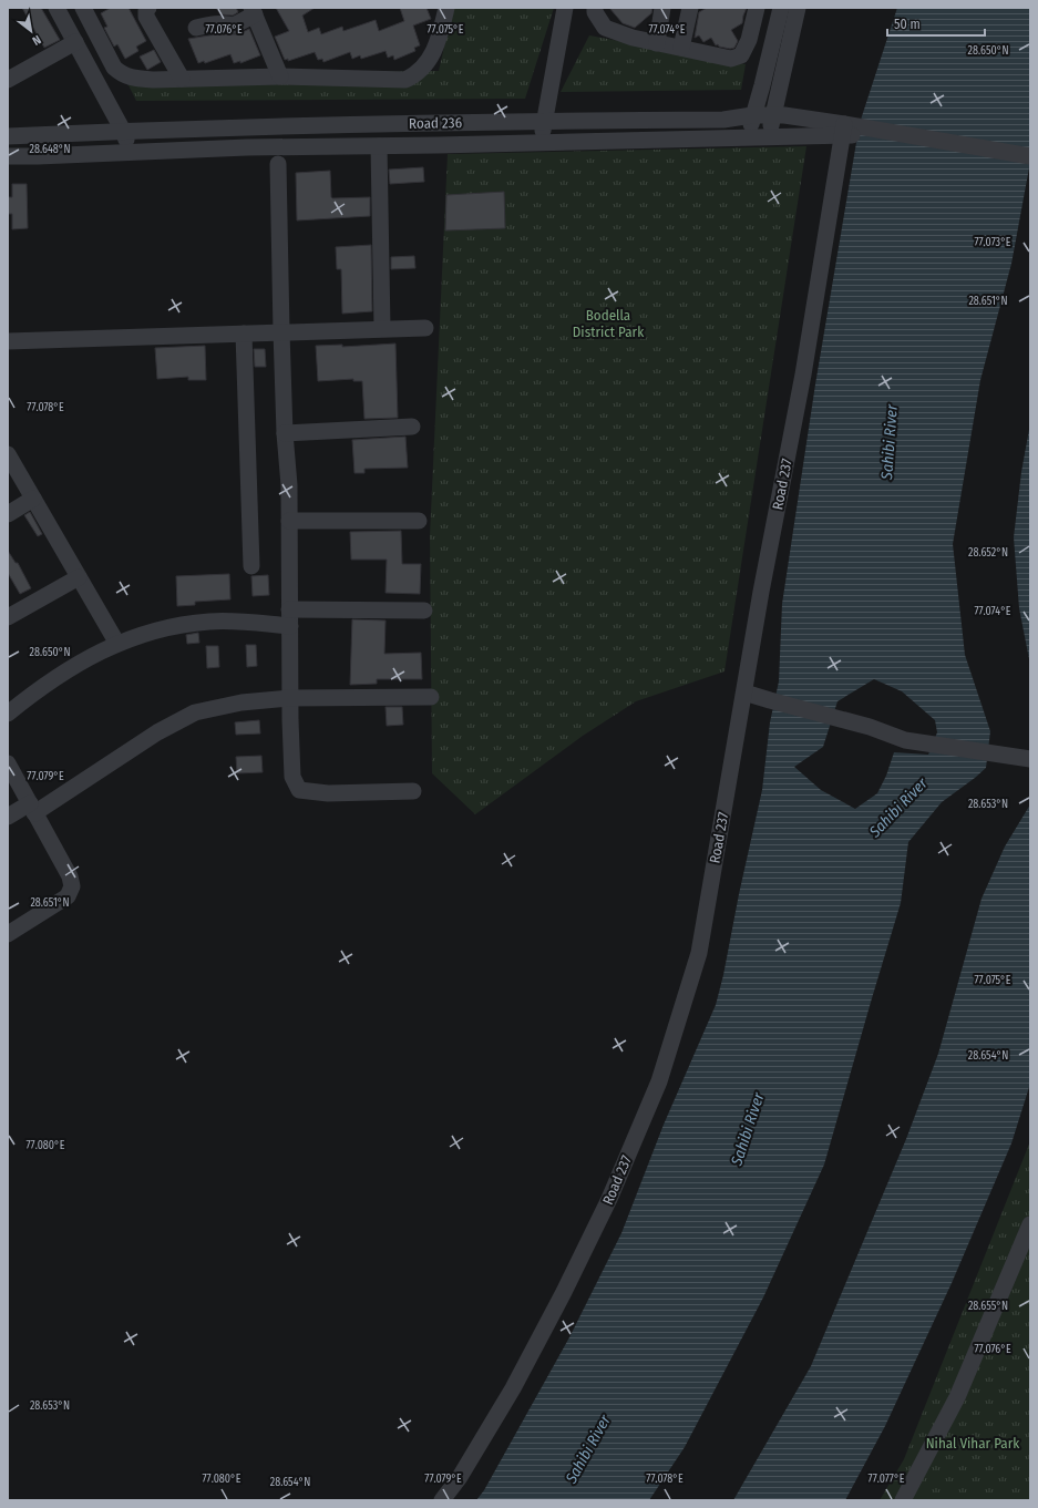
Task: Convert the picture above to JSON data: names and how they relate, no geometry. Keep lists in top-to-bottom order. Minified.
{"streets":{"street":["Road 236","Road 237"]},"crossings":[["Road 236","Road 237"]],"water":["Sahibi River"],"parks":["Bodella District Park","Nihal Vihar Park"],"scale_bar":"50 m","north":"bottom right","coordinates":["77.076°E","77.075°E","77.074°E","28.650°N","28.648°N","77.073°E","28.651°N","77.078°E","28.652°N","77.079°E","28.653°N","28.654°N","77.080°E","28.655°N","77.077°E"]}
